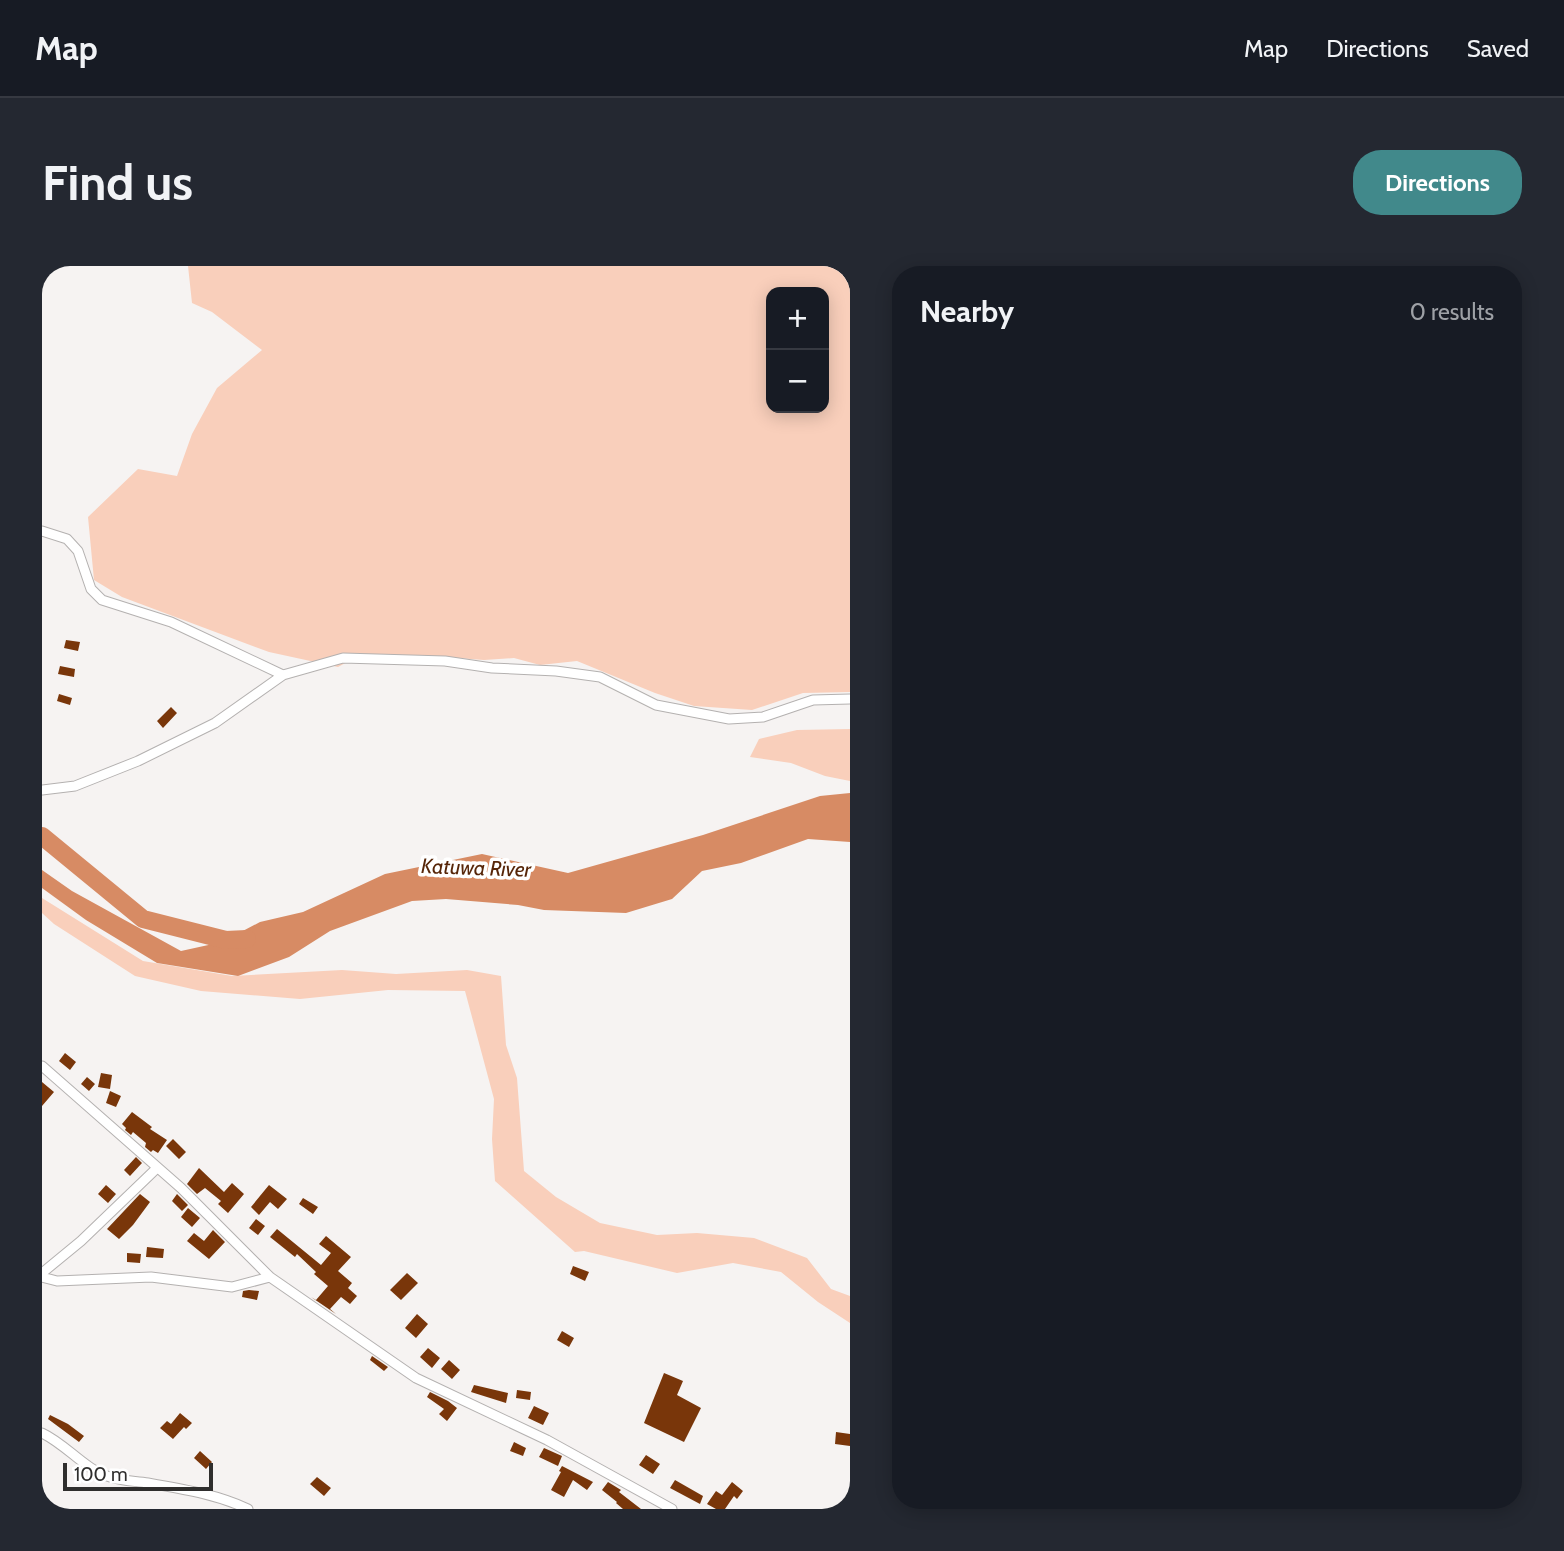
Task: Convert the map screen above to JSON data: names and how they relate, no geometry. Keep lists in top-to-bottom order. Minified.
{"water":["Katuwa River"],"scale_bar":"100 m","page":{"header":"Map","nav":["Map","Directions","Saved"],"buttons":"Directions","title":"Find us","heading":["Nearby","0 results"],"map_buttons":["+","−"],"scale":"100 m"}}
